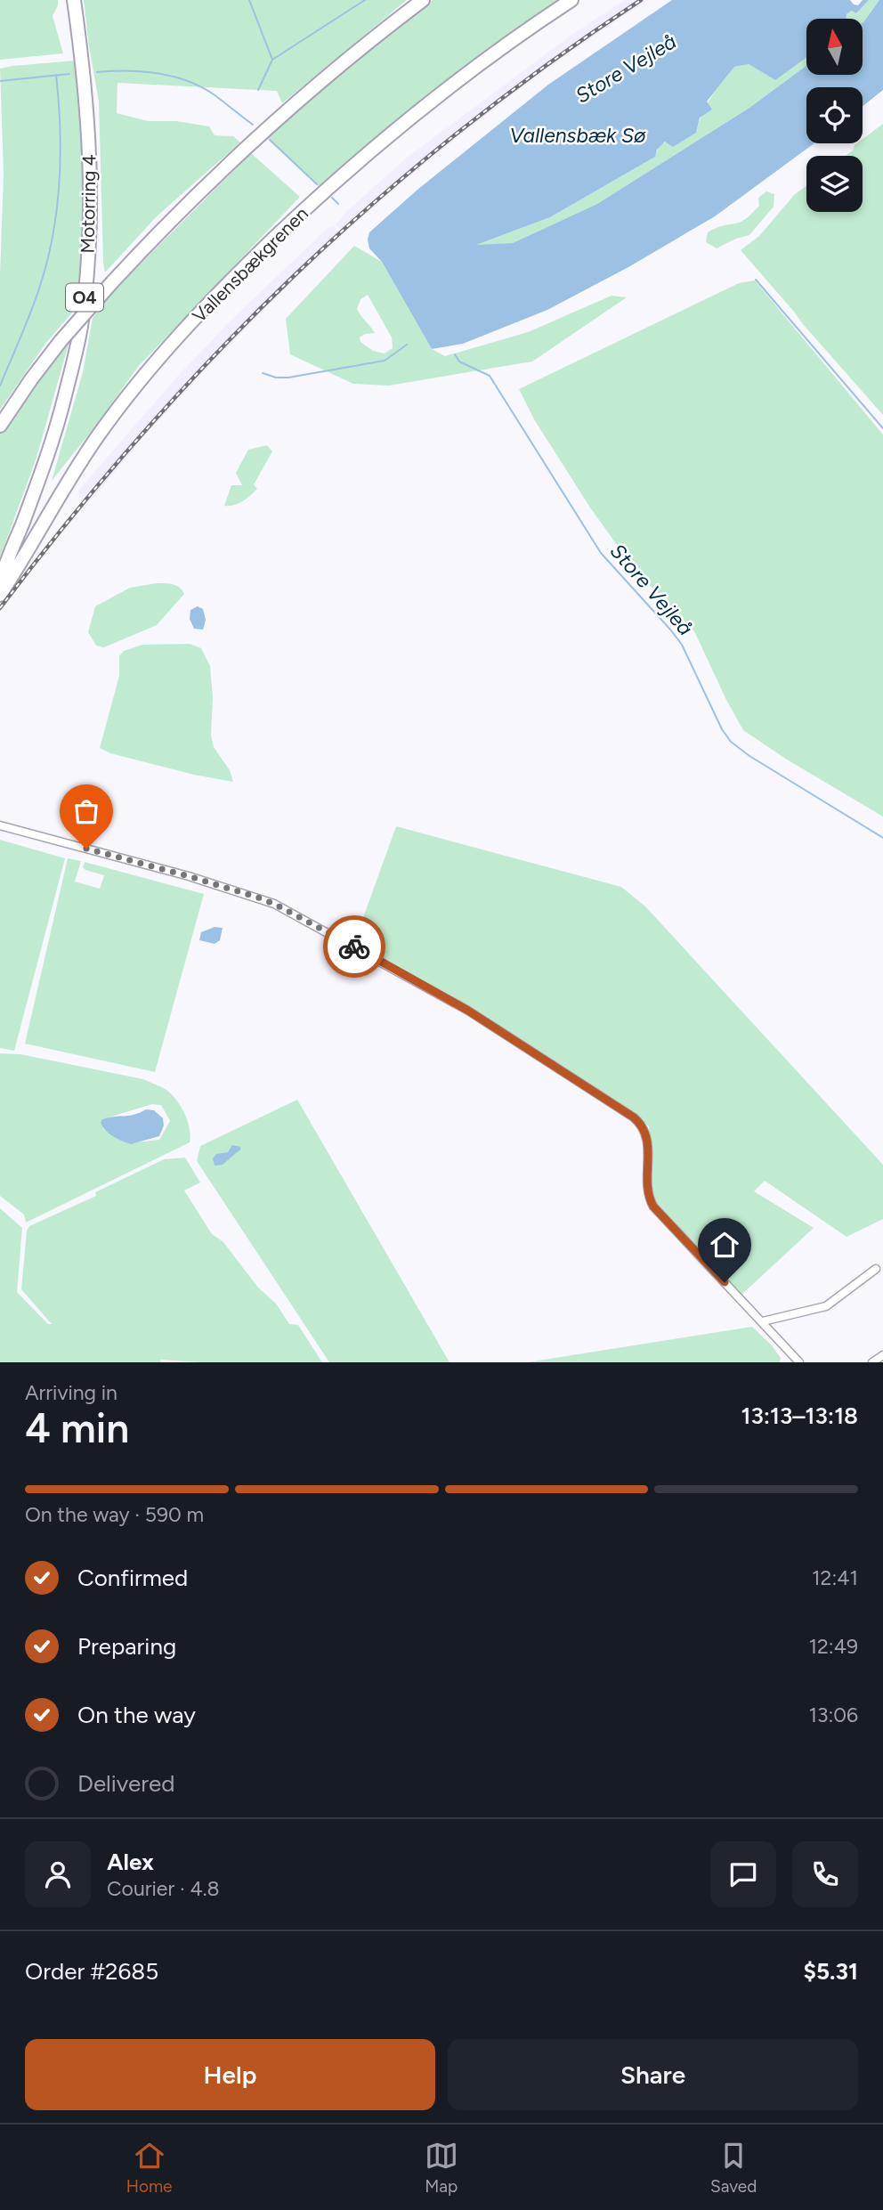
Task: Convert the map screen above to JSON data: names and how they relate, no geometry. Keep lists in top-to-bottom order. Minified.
{"streets":{"highway":["Motorring 4","Vallensbækgrenen","O4"]},"water":["Store Vejleå","Vallensbæk Sø"],"north":"top","page":{"heading":["4 min","Arriving in","13:13–13:18"],"panel":["Alex","Courier · 4.8","Order #2685","$5.31"],"bar":"On the way · 590 m","list":[["Confirmed","12:41"],["Preparing","12:49"],["On the way","13:06"],"Delivered"],"buttons":["Help","Share"],"tabs":["Home","Map","Saved"]}}
